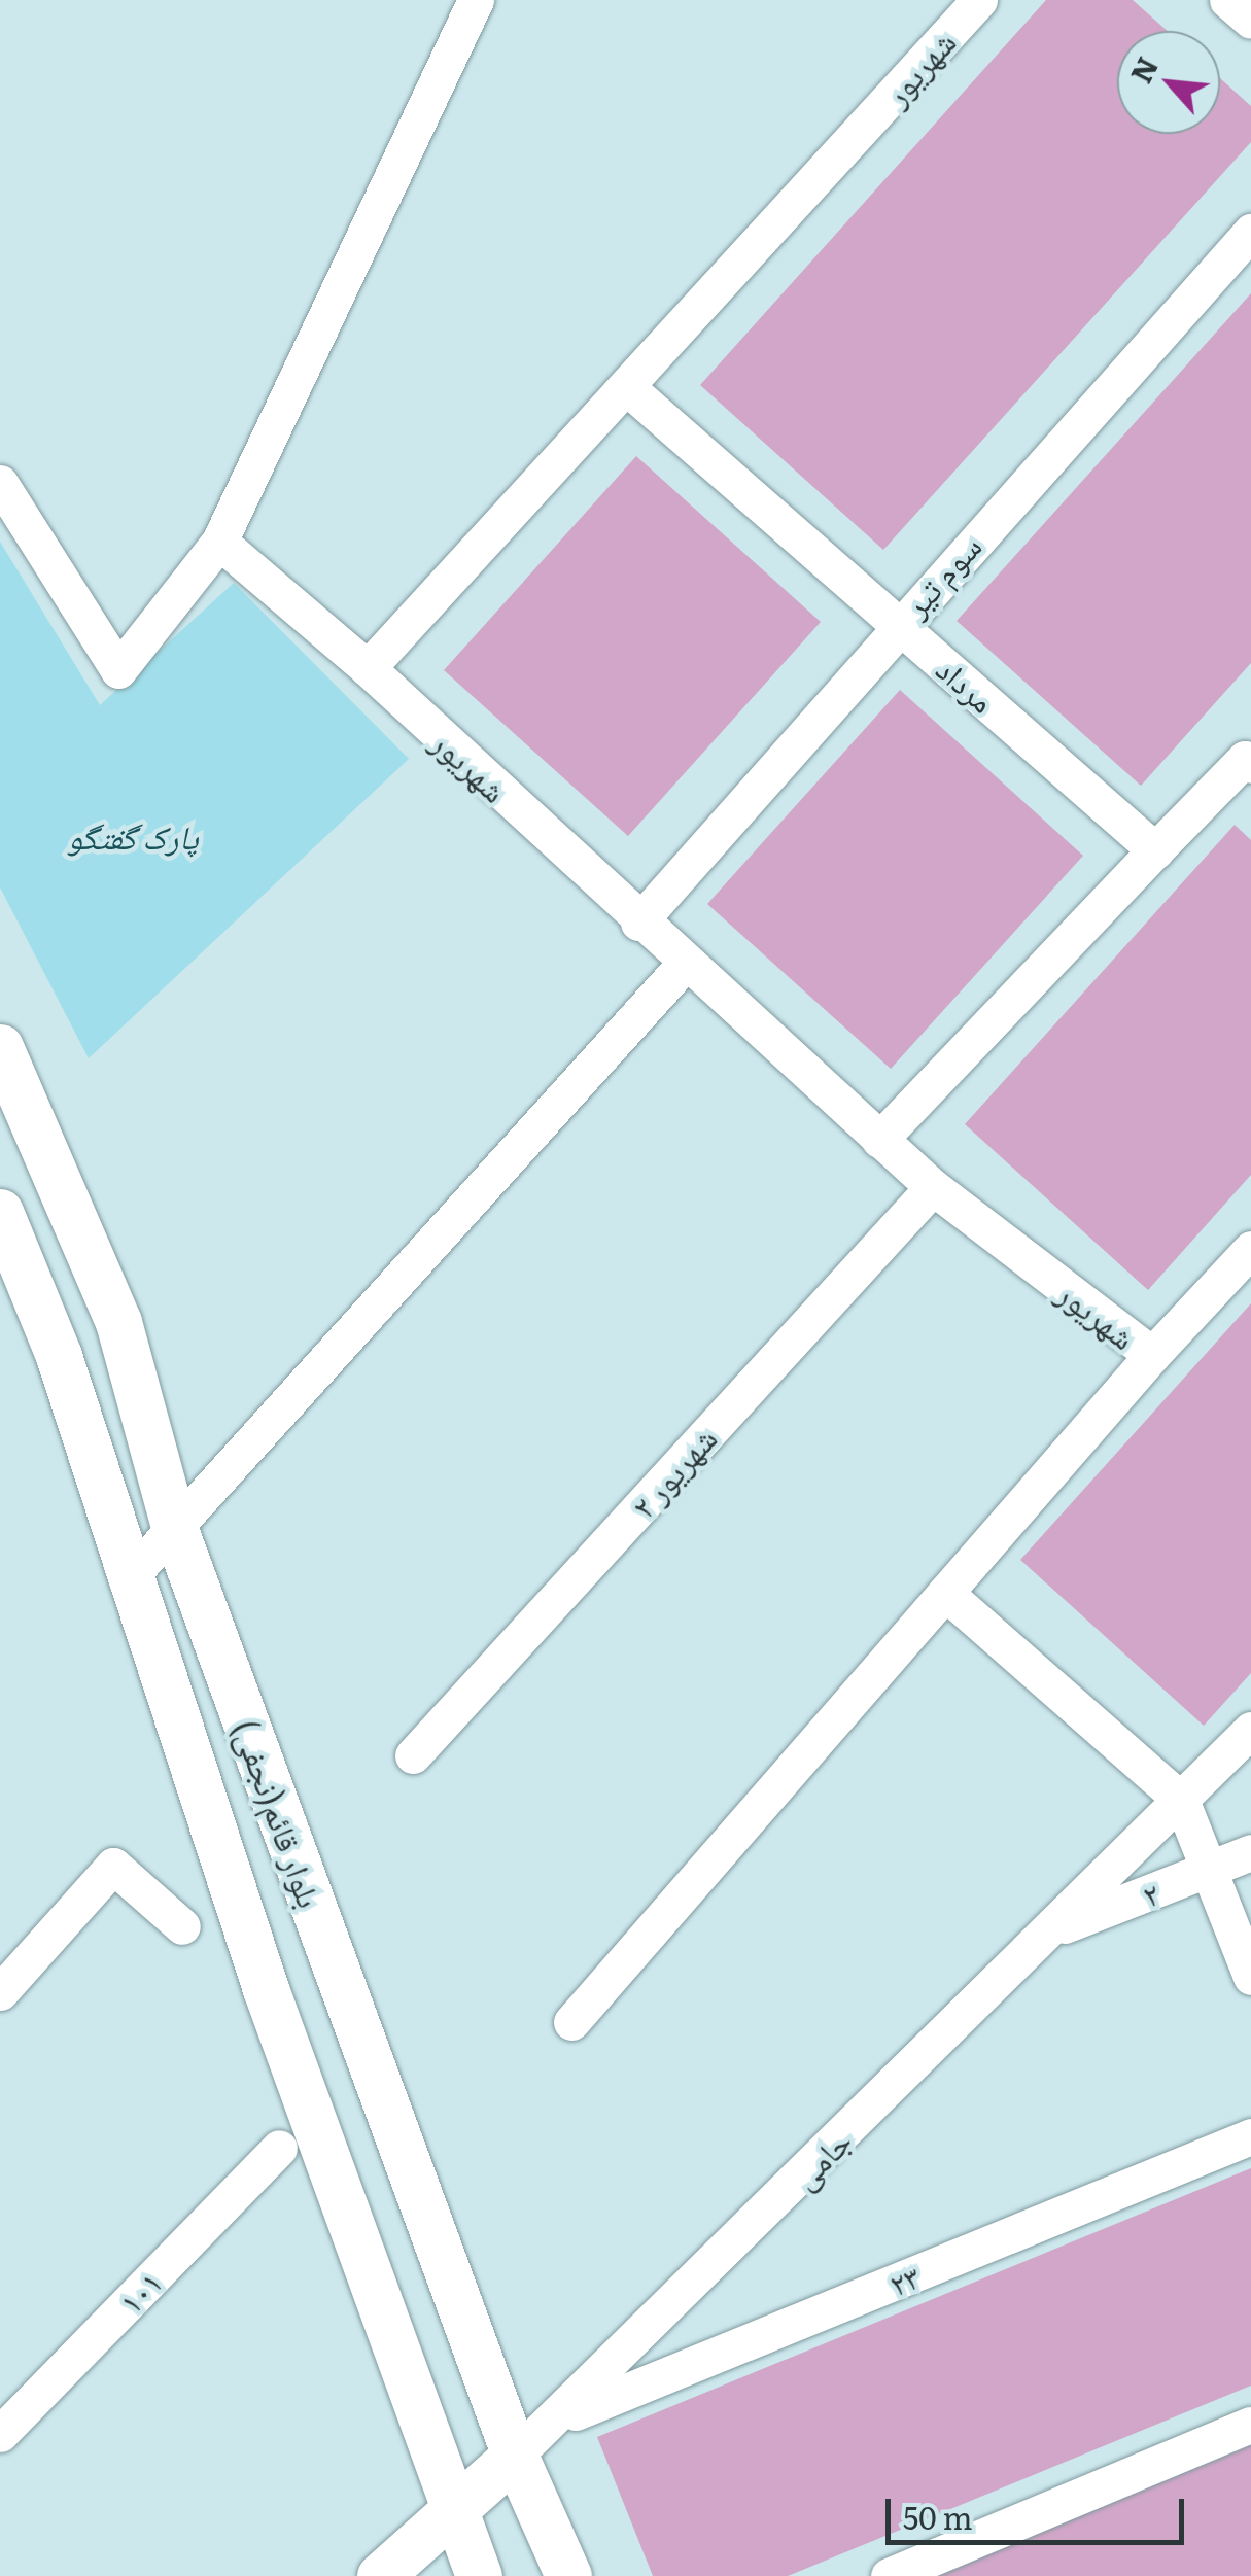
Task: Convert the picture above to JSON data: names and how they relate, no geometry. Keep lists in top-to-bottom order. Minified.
{"streets":{"street":["شهریور","سوم تیر","مرداد","شهریور ۲","بلوار قائم(نجفی)","۲","جامی","۲۳","۱۰۱"]},"crossings":[["شهریور","سوم تیر"],["شهریور","مرداد"],["شهریور","شهریور ۲"],["سوم تیر","مرداد"],["بلوار قائم(نجفی)","جامی"],["۲","جامی"],["جامی","۲۳"]],"parks":["پارک گفتگو"],"scale_bar":"50 m","north":"top left"}
